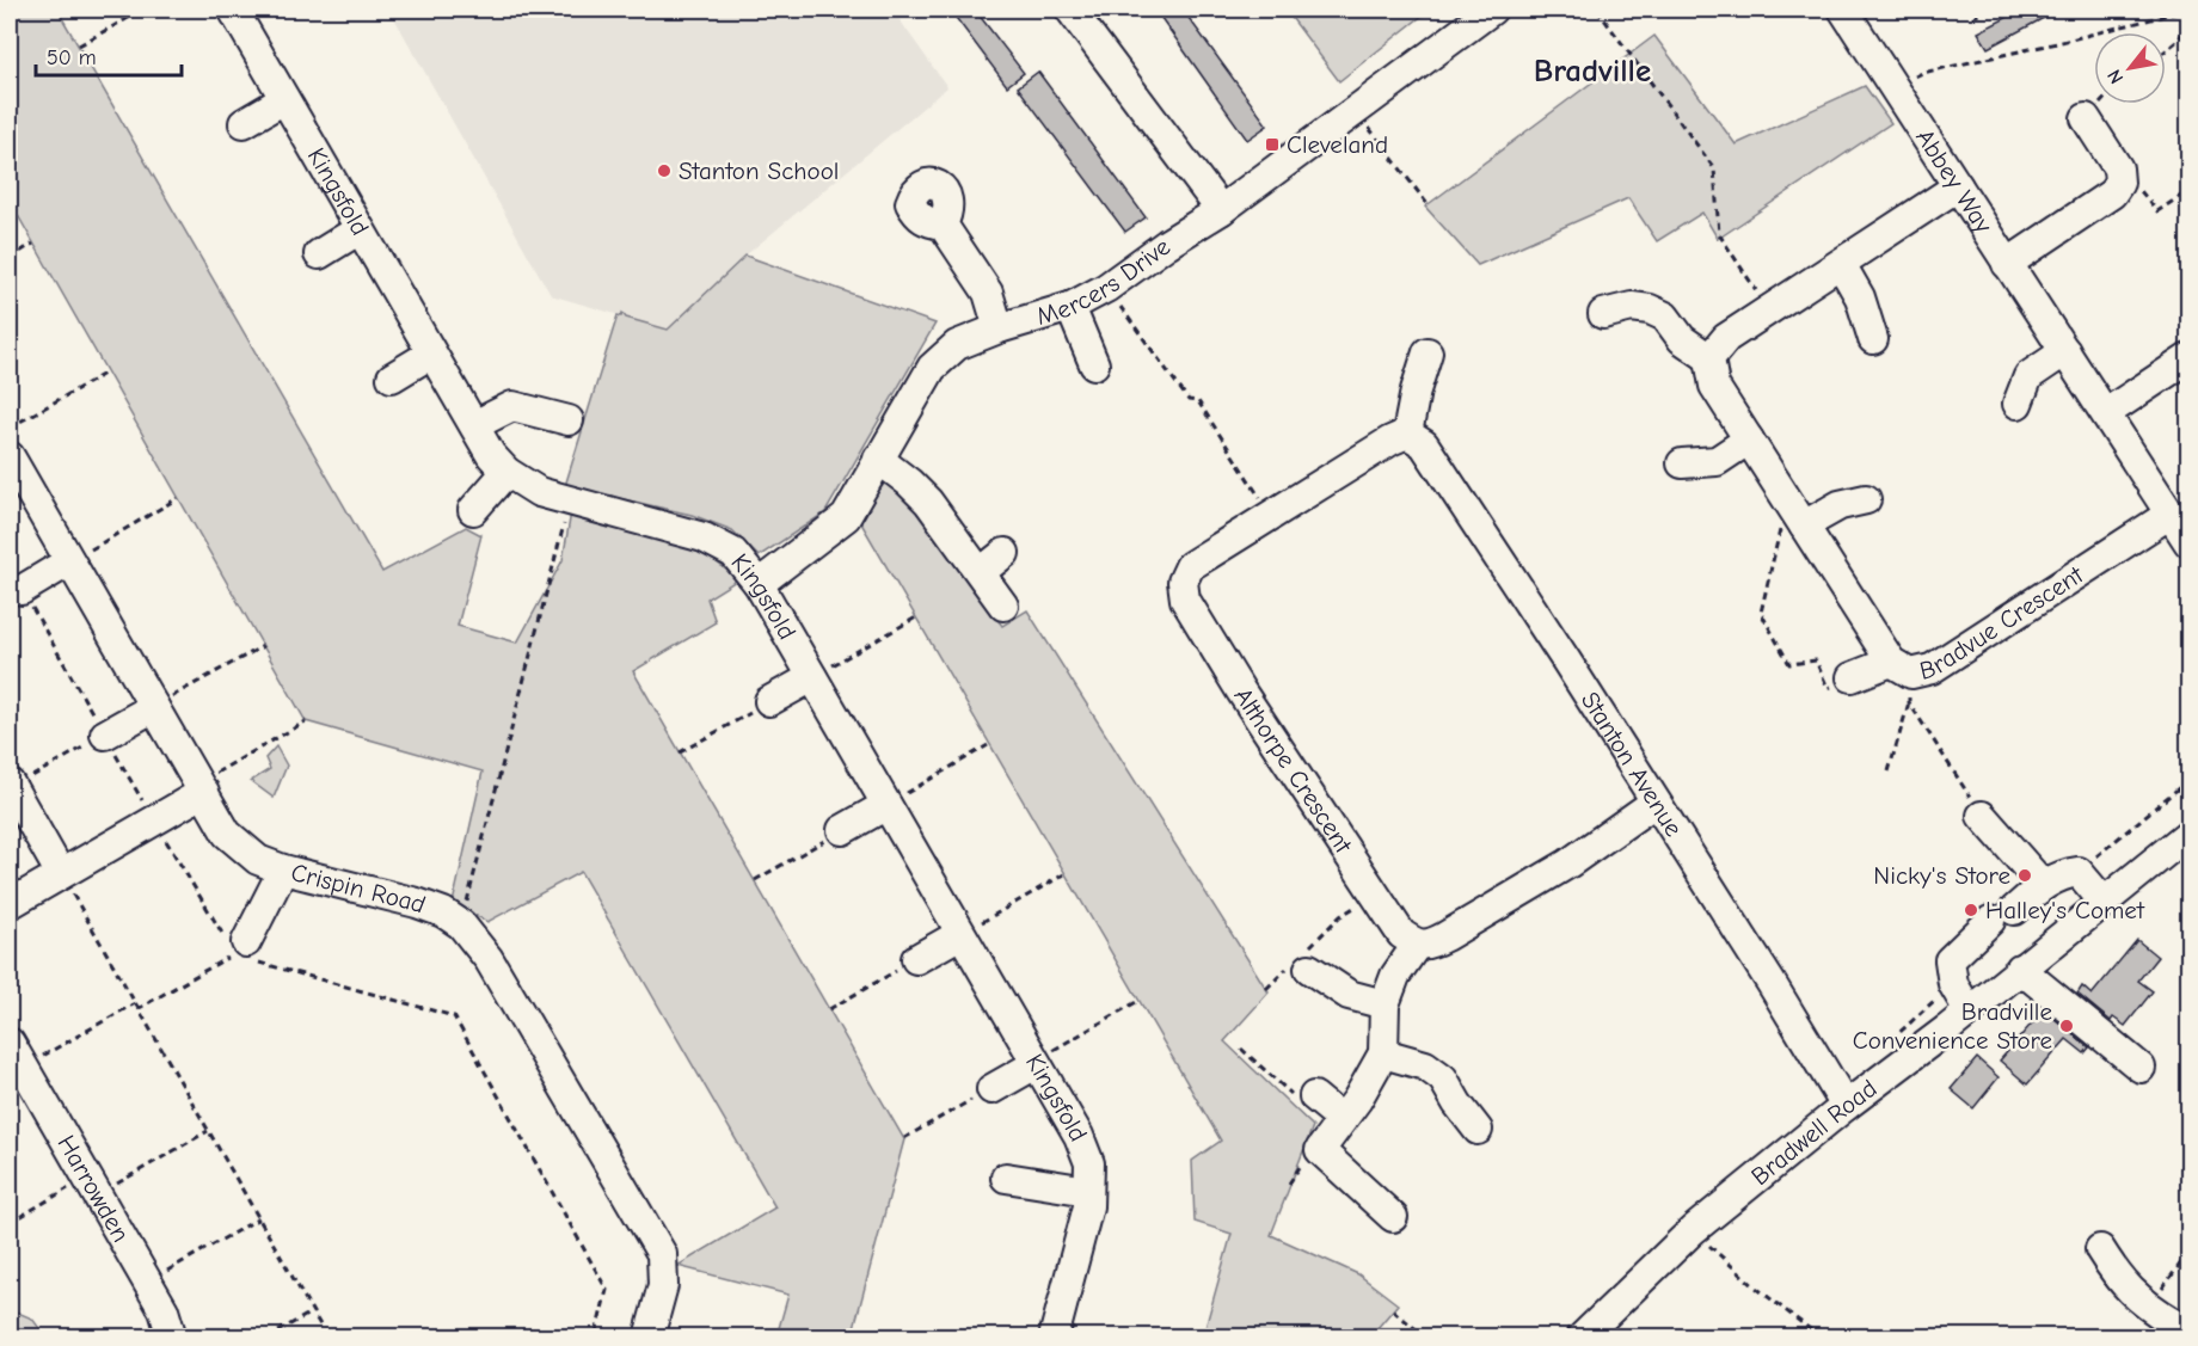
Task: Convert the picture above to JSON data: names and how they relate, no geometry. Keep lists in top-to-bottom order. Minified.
{"streets":{"street":["Abbey Way","Kingsfold","Mercers Drive","Bradvue Crescent","Stanton Avenue","Althorpe Crescent","Crispin Road","Bradwell Road","Harrowden"]},"crossings":[["Abbey Way","Bradvue Crescent"],["Kingsfold","Mercers Drive"],["Stanton Avenue","Althorpe Crescent"],["Stanton Avenue","Bradwell Road"]],"districts":["Bradville"],"places":{"transit":["Cleveland"],"other":["Stanton School","Nicky's Store","Halley's Comet","Bradville Convenience Store"]},"scale_bar":"50 m","north":"bottom left"}
